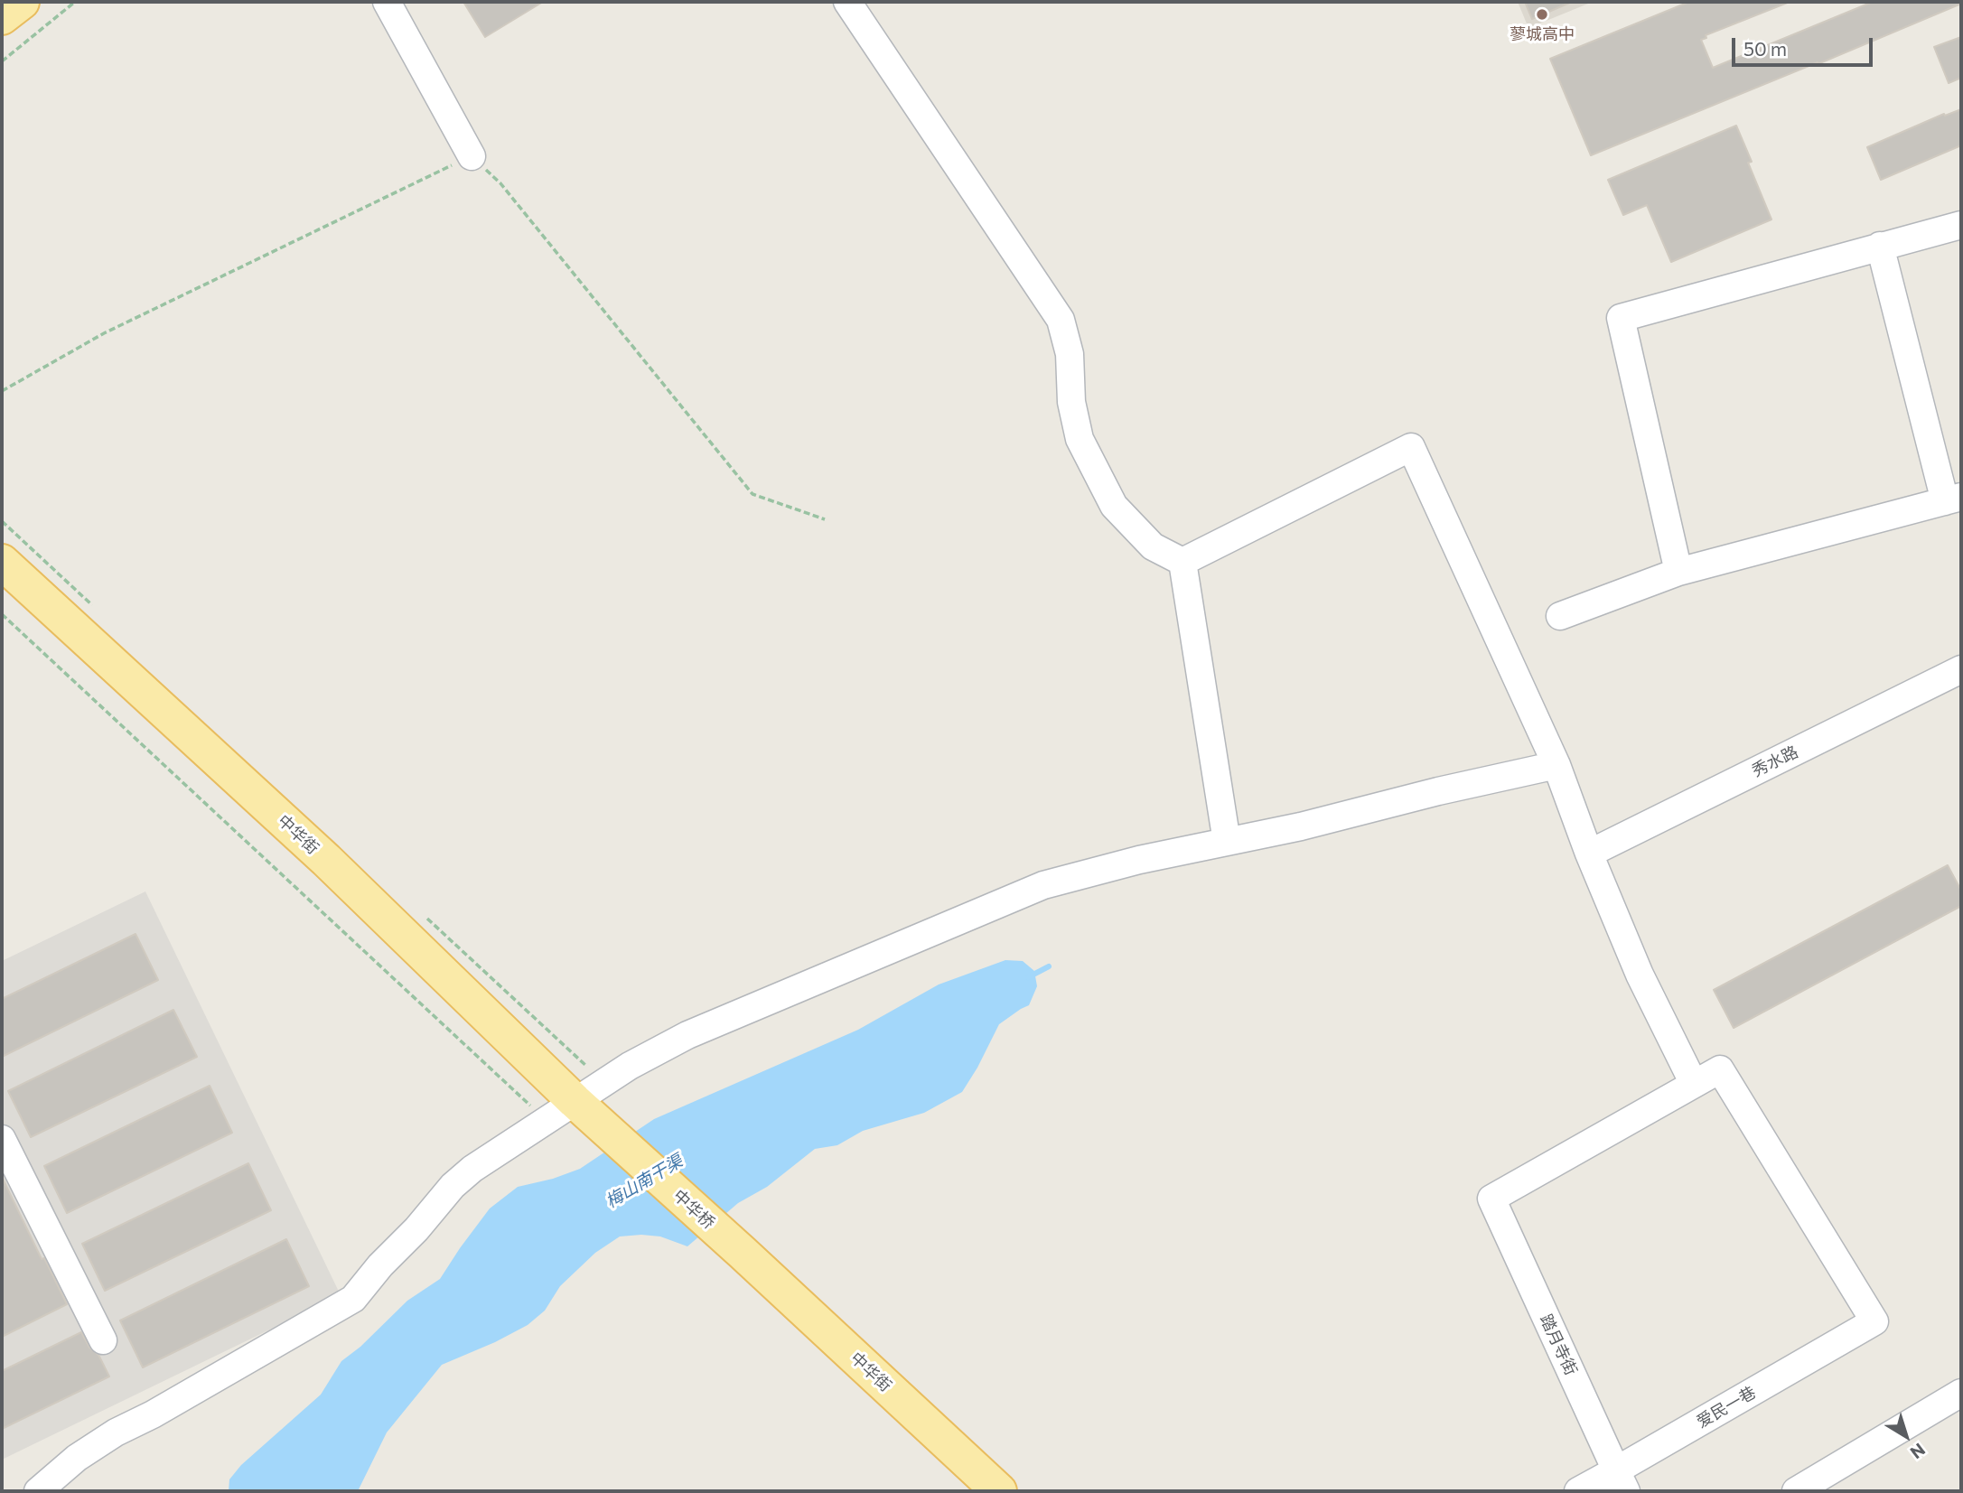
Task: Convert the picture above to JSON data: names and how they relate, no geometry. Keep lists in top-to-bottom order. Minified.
{"streets":{"main road":["中华街","中华桥"],"street":["秀水路","踏月寺街","爱民一巷"]},"crossings":[["中华街","中华桥"],["踏月寺街","爱民一巷"]],"water":["梅山南干渠"],"places":["蓼城高中"],"scale_bar":"50 m","north":"bottom right"}
